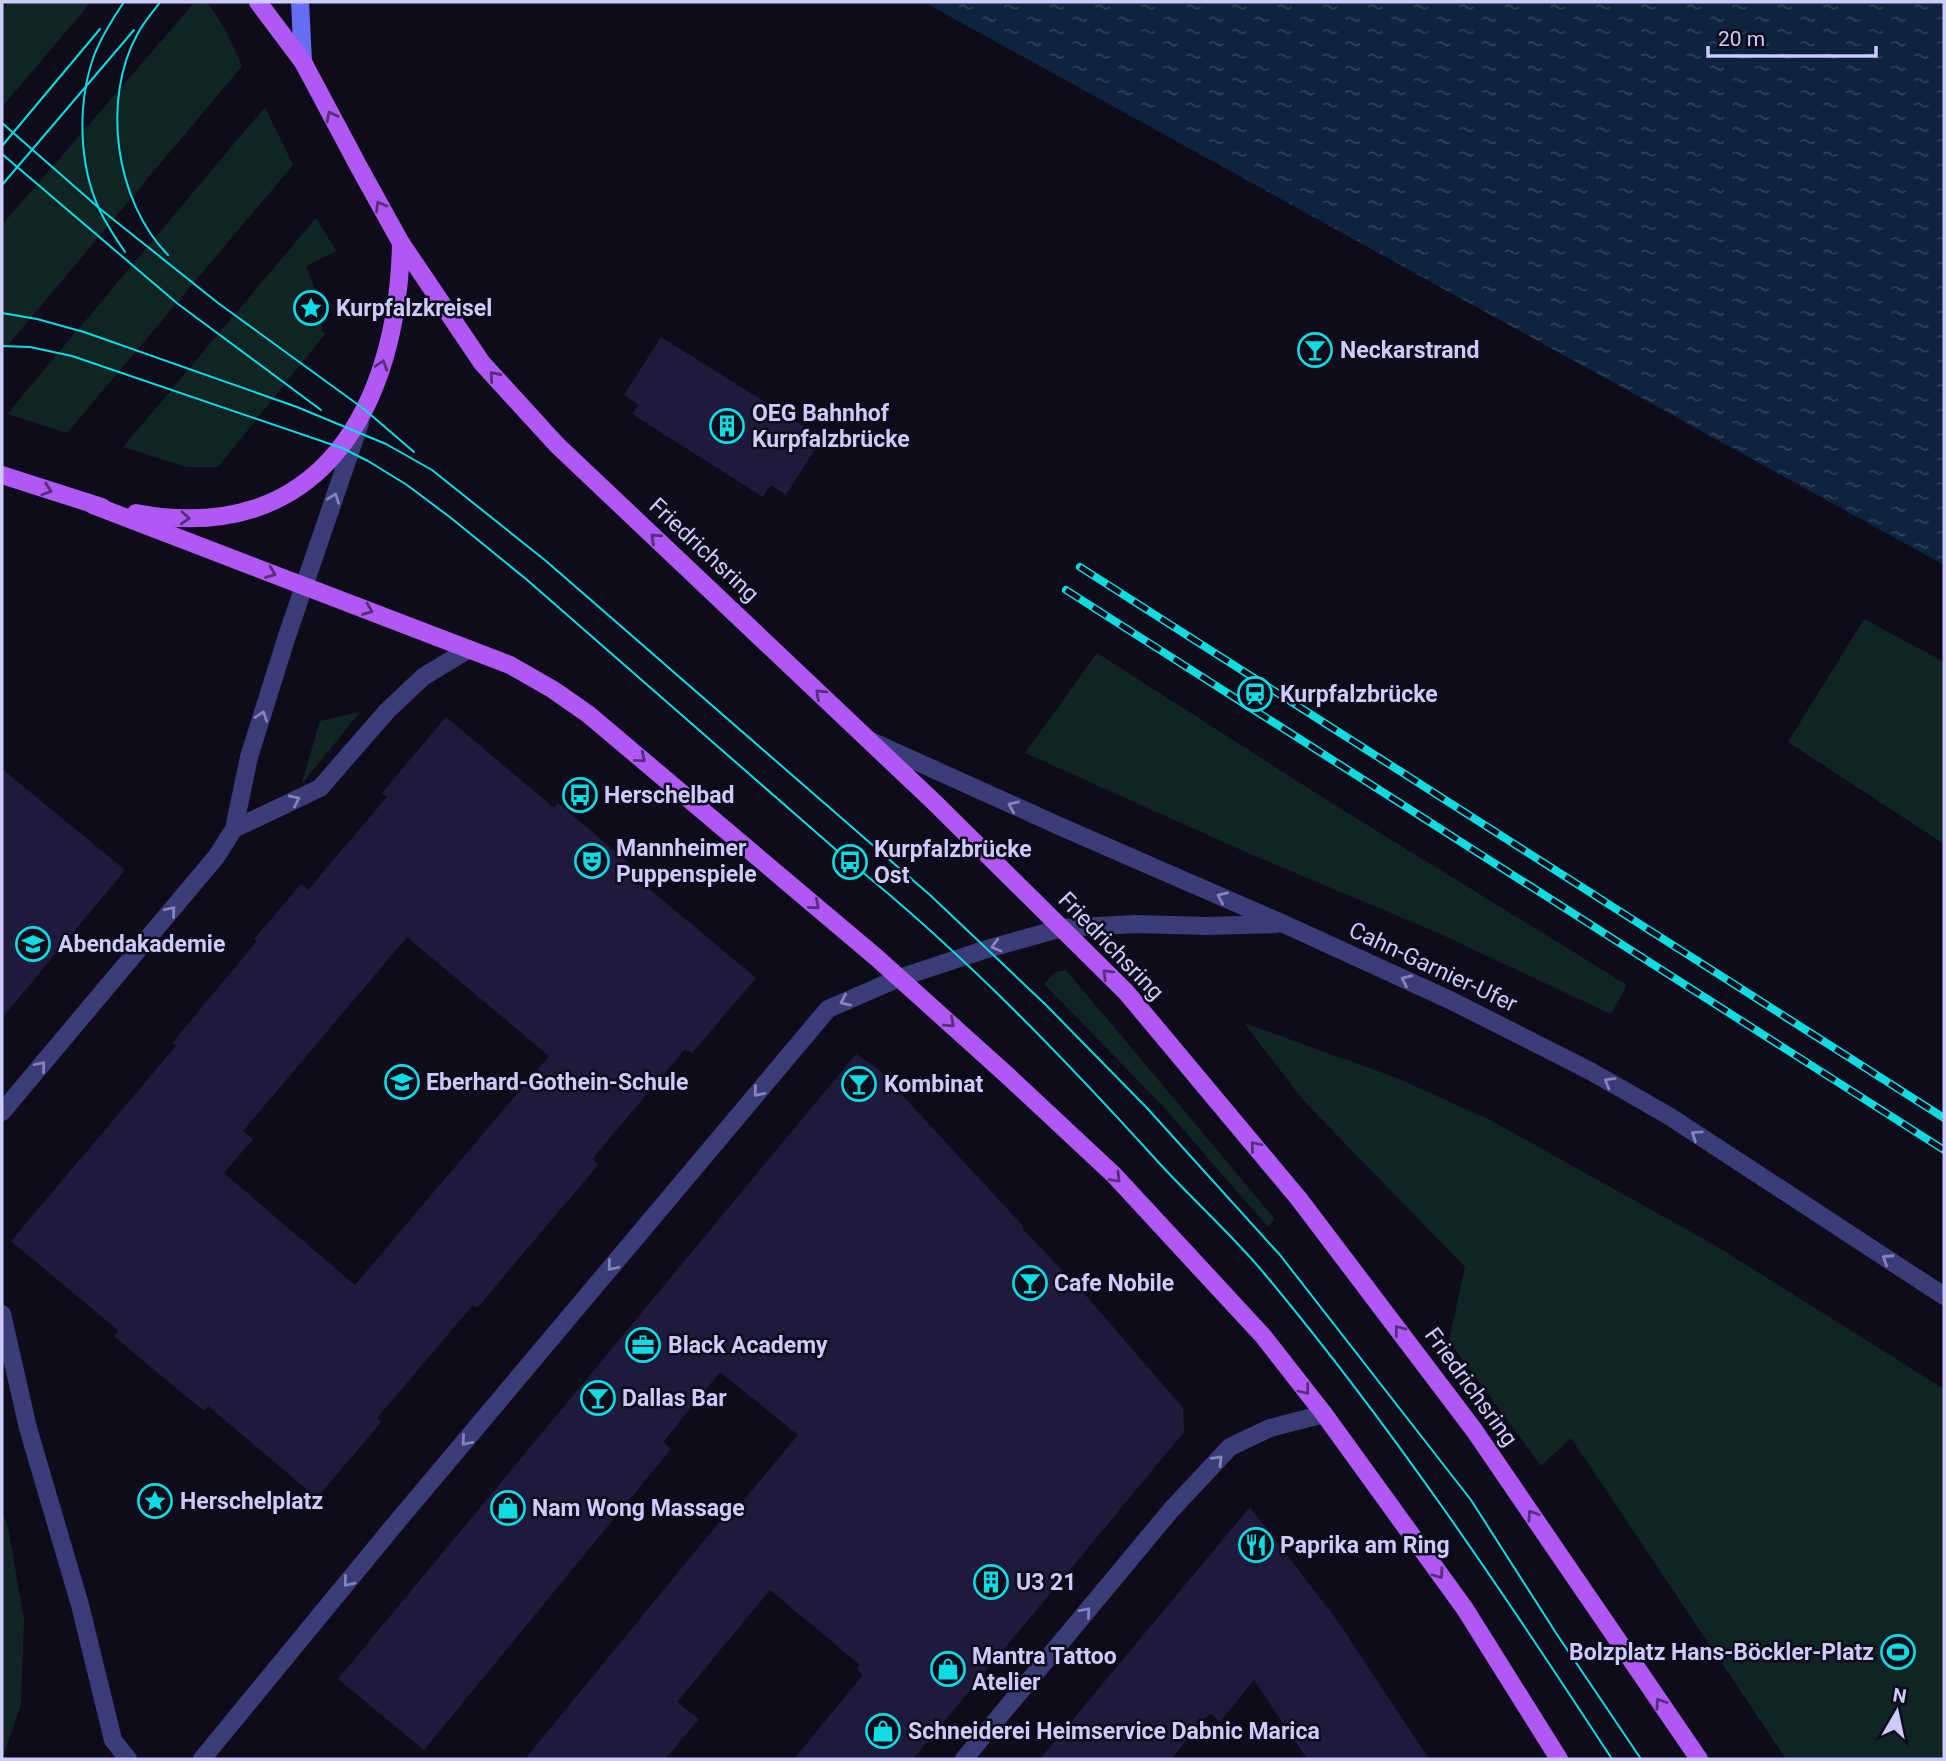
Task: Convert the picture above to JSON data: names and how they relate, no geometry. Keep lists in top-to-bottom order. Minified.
{"streets":{"main road":["Friedrichsring"],"street":["Cahn-Garnier-Ufer"]},"crossings":[["Friedrichsring","Cahn-Garnier-Ufer"]],"one_way":["Cahn-Garnier-Ufer"],"places":{"place":["Kurpfalzkreisel","Herschelplatz"],"bar":["Neckarstrand","Kombinat","Cafe Nobile","Dallas Bar"],"building":["OEG Bahnhof Kurpfalzbrücke","U3 21"],"station":["Kurpfalzbrücke"],"bus stop":["Herschelbad","Kurpfalzbrücke Ost"],"theatre":["Mannheimer Puppenspiele"],"school or university":["Abendakademie","Eberhard-Gothein-Schule"],"office":["Black Academy"],"shop":["Nam Wong Massage","Mantra Tattoo Atelier","Schneiderei Heimservice Dabnic Marica"],"restaurant":["Paprika am Ring"],"sports":["Bolzplatz Hans-Böckler-Platz"]},"scale_bar":"20 m","north":"top"}
